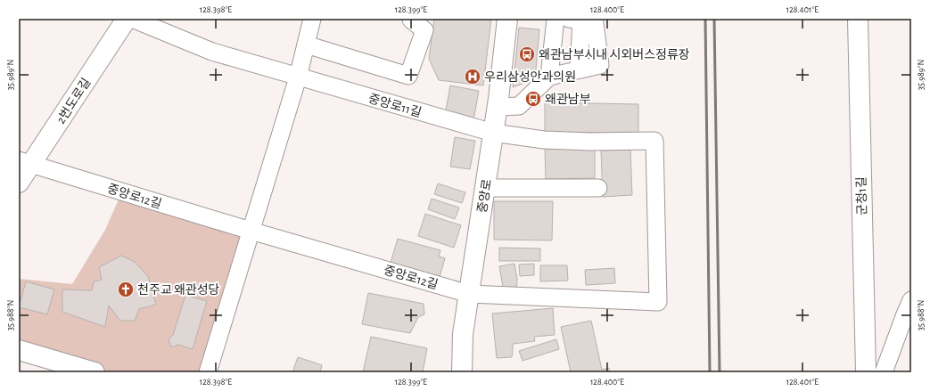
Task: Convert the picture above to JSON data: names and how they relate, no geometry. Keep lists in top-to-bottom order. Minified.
{"streets":{"street":["2번도로길","중앙로11길","중앙로12길","중앙로","군청1길"]},"crossings":[["2번도로길","중앙로12길"],["중앙로11길","중앙로12길"],["중앙로11길","중앙로"],["중앙로12길","중앙로"]],"places":{"bus stop":["왜관남부시내 시외버스정류장","왜관남부"],"hospital":["우리삼성안과의원"],"church":["천주교 왜관성당"]},"coordinates":["128.398°E","128.399°E","128.400°E","128.401°E","35.989°N","35.988°N"]}
